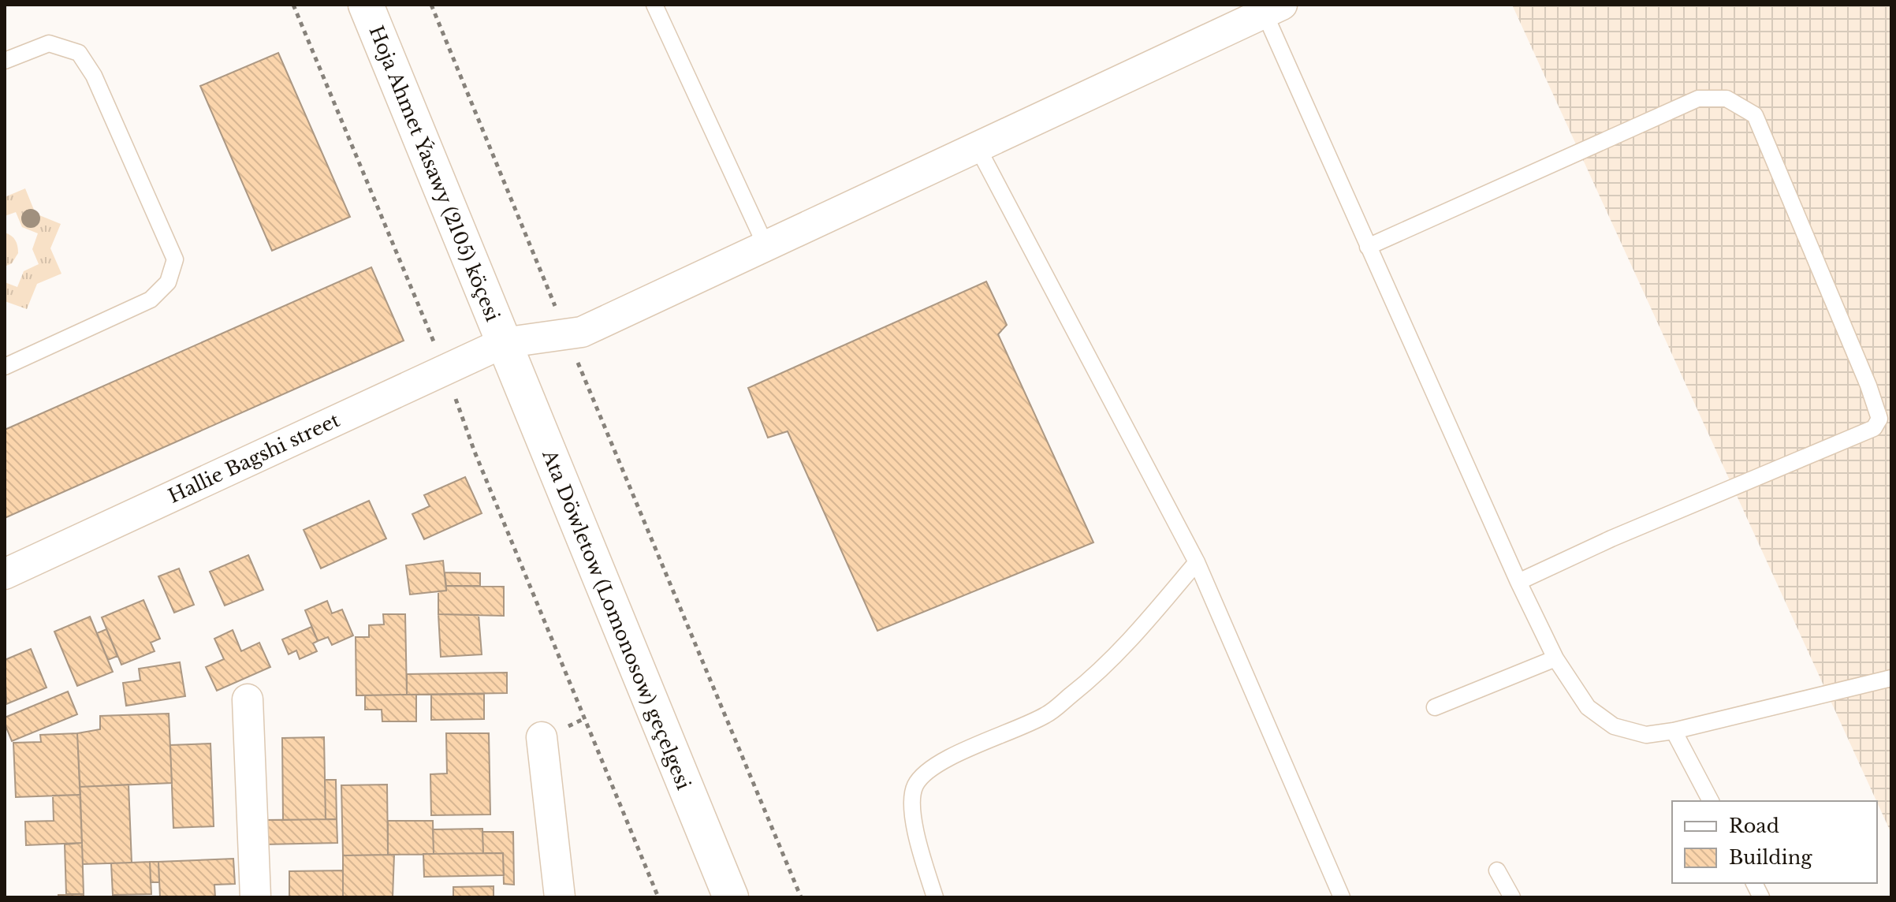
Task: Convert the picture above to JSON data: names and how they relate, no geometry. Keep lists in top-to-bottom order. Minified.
{"streets":{"street":["Hoja Ahmet Ýasawy (2105) köçesi","Hallie Bagshi street","Ata Döwletow (Lomonosow) geçelgesi"]},"crossings":[["Hoja Ahmet Ýasawy (2105) köçesi","Hallie Bagshi street"],["Hoja Ahmet Ýasawy (2105) köçesi","Ata Döwletow (Lomonosow) geçelgesi"],["Hallie Bagshi street","Ata Döwletow (Lomonosow) geçelgesi"]],"legend":["Road","Building"]}
